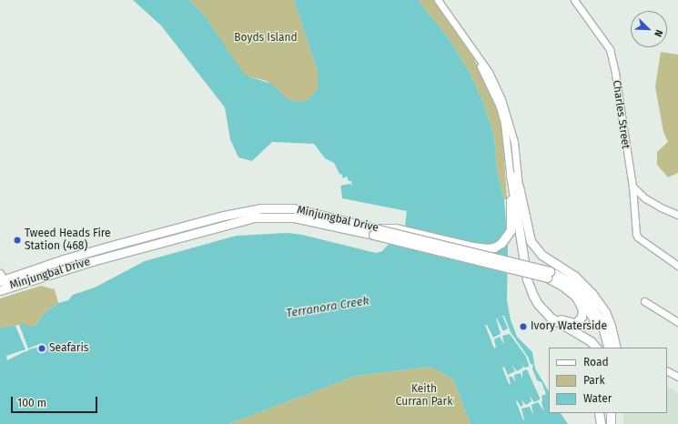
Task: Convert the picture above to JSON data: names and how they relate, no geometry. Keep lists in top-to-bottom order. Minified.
{"streets":{"main road":["Minjungbal Drive"],"street":["Charles Street"]},"water":["Terranora Creek"],"parks":["Boyds Island","Keith Curran Park"],"places":["Tweed Heads Fire Station (468)","Ivory Waterside","Seafaris"],"legend":["Road","Park","Water"],"scale_bar":"100 m","north":"bottom right"}
